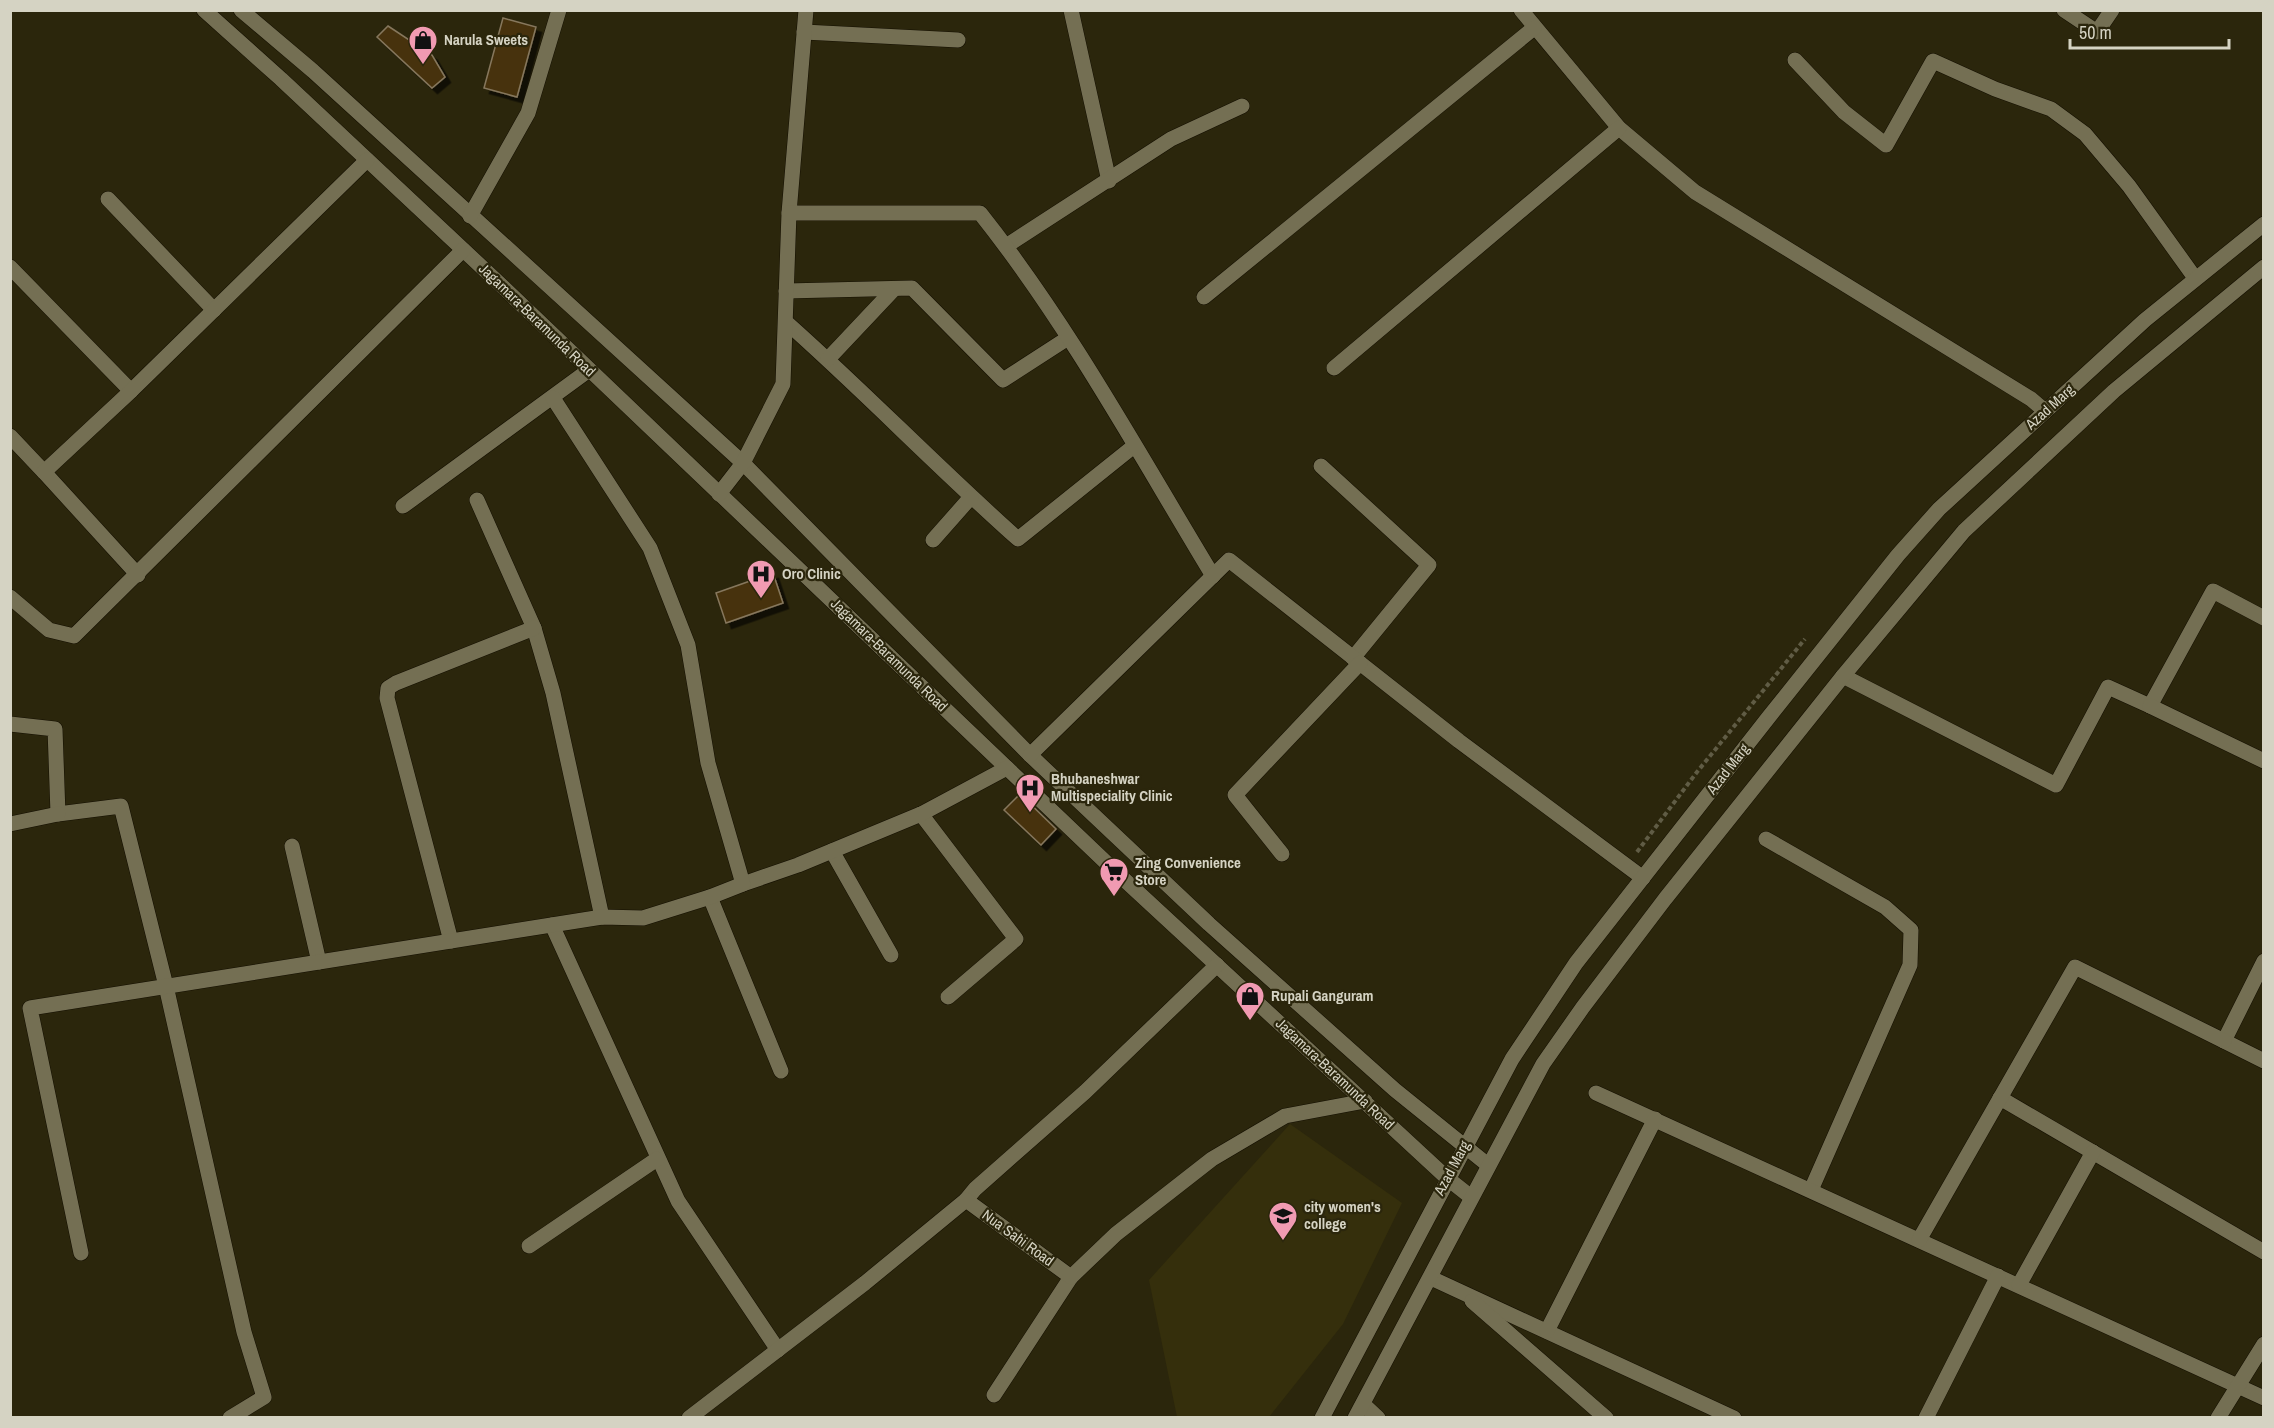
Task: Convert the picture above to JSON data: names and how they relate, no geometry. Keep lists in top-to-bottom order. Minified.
{"streets":{"street":["Jagamara-Baramunda Road","Azad Marg","Nua Sahi Road"]},"crossings":[["Jagamara-Baramunda Road","Azad Marg"]],"places":{"shop":["Narula Sweets","Rupali Ganguram"],"hospital":["Oro Clinic","Bhubaneshwar Multispeciality Clinic"],"supermarket":["Zing Convenience Store"],"school or university":["city women's college"]},"scale_bar":"50 m"}
